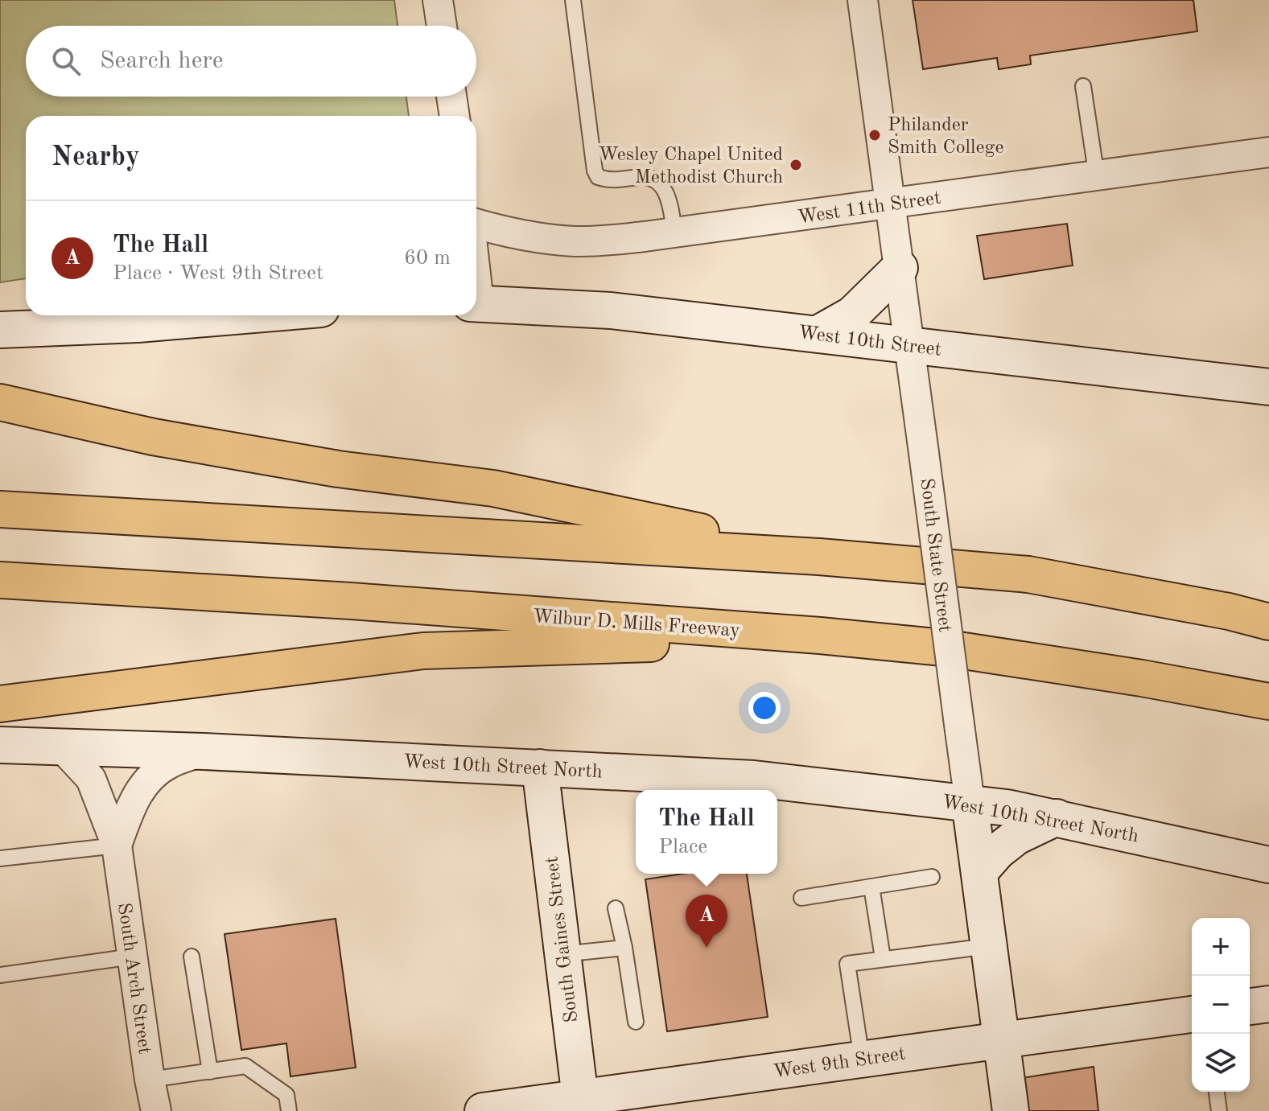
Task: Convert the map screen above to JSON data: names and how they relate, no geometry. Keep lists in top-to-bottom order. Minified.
{"streets":{"highway":["Wilbur D. Mills Freeway"],"main road":["West 10th Street","South State Street","West 10th Street North","South Gaines Street","West 9th Street"],"street":["West 11th Street","South Arch Street"]},"crossings":[["West 11th Street","South State Street"],["West 10th Street","South State Street"],["South State Street","West 10th Street North"],["South State Street","West 9th Street"],["West 10th Street North","South Gaines Street"],["West 10th Street North","South Arch Street"],["South Gaines Street","West 9th Street"]],"places":["Philander Smith College","Wesley Chapel United Methodist Church"],"page":{"search":"Search here","heading":"Nearby","list":[{"mark":"A","name":"The Hall","note":"Place · West 9th Street","value":"60 m"}],"popup":["The Hall","Place"],"pins":"A","map_buttons":["+","−"]}}
